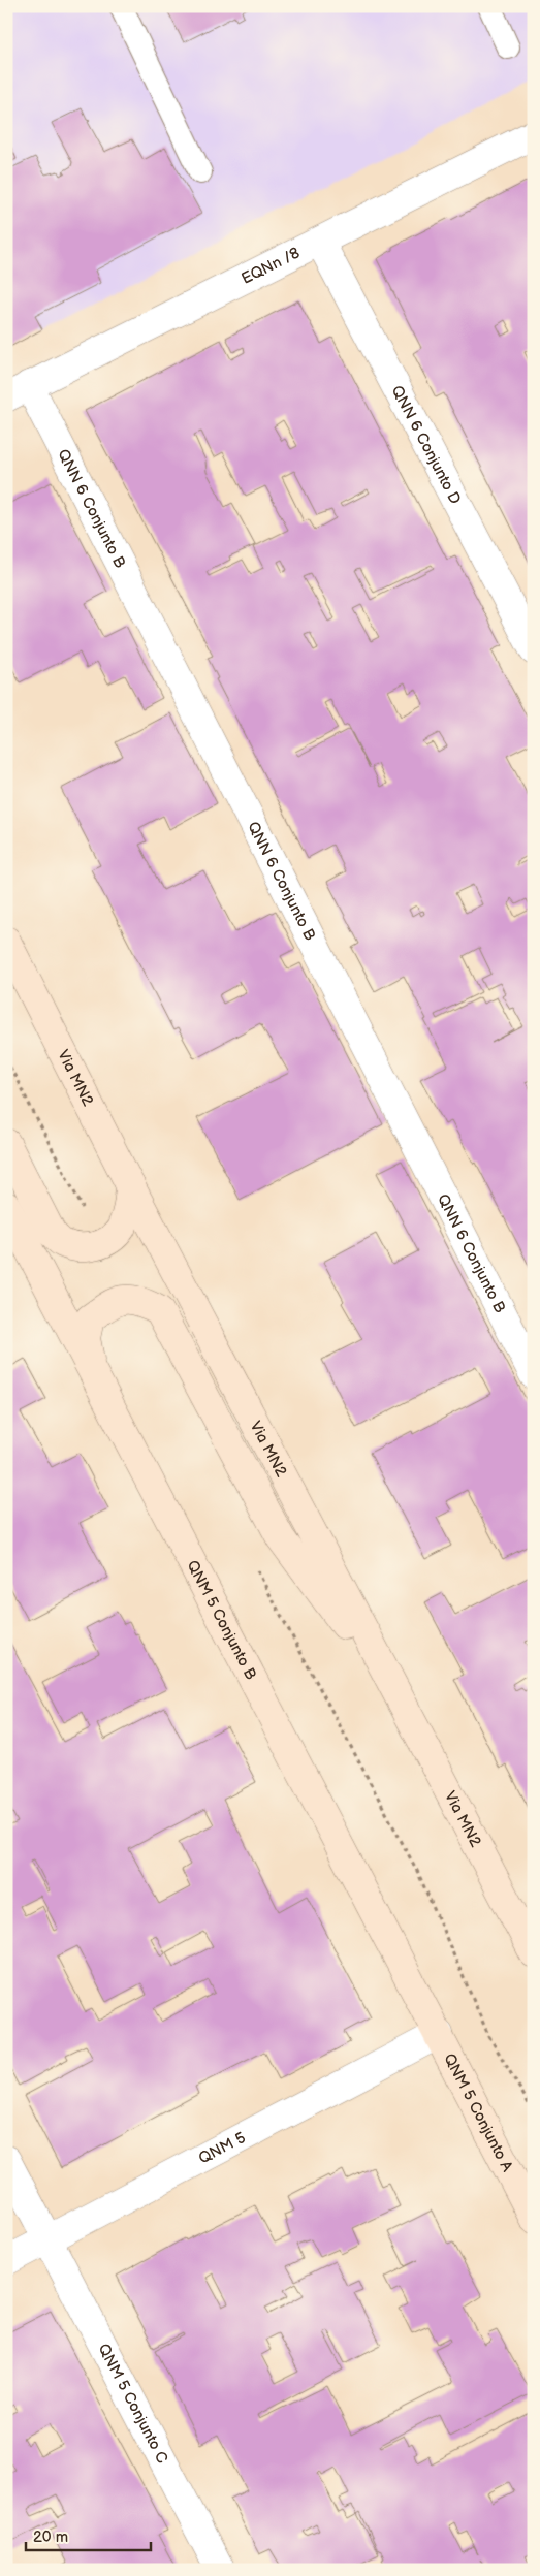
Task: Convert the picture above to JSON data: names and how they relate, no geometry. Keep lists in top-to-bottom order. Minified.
{"streets":{"main road":["Via MN2","QNM 5 Conjunto B","QNM 5 Conjunto A"],"street":["EQNn /8","QNN 6 Conjunto D","QNN 6 Conjunto B","QNM 5","QNM 5 Conjunto C"]},"crossings":[["EQNn /8","QNN 6 Conjunto D"],["EQNn /8","QNN 6 Conjunto B"],["QNM 5 Conjunto B","QNM 5 Conjunto A"],["QNM 5 Conjunto B","QNM 5"],["QNM 5 Conjunto A","QNM 5"],["QNM 5","QNM 5 Conjunto C"]],"scale_bar":"20 m"}
